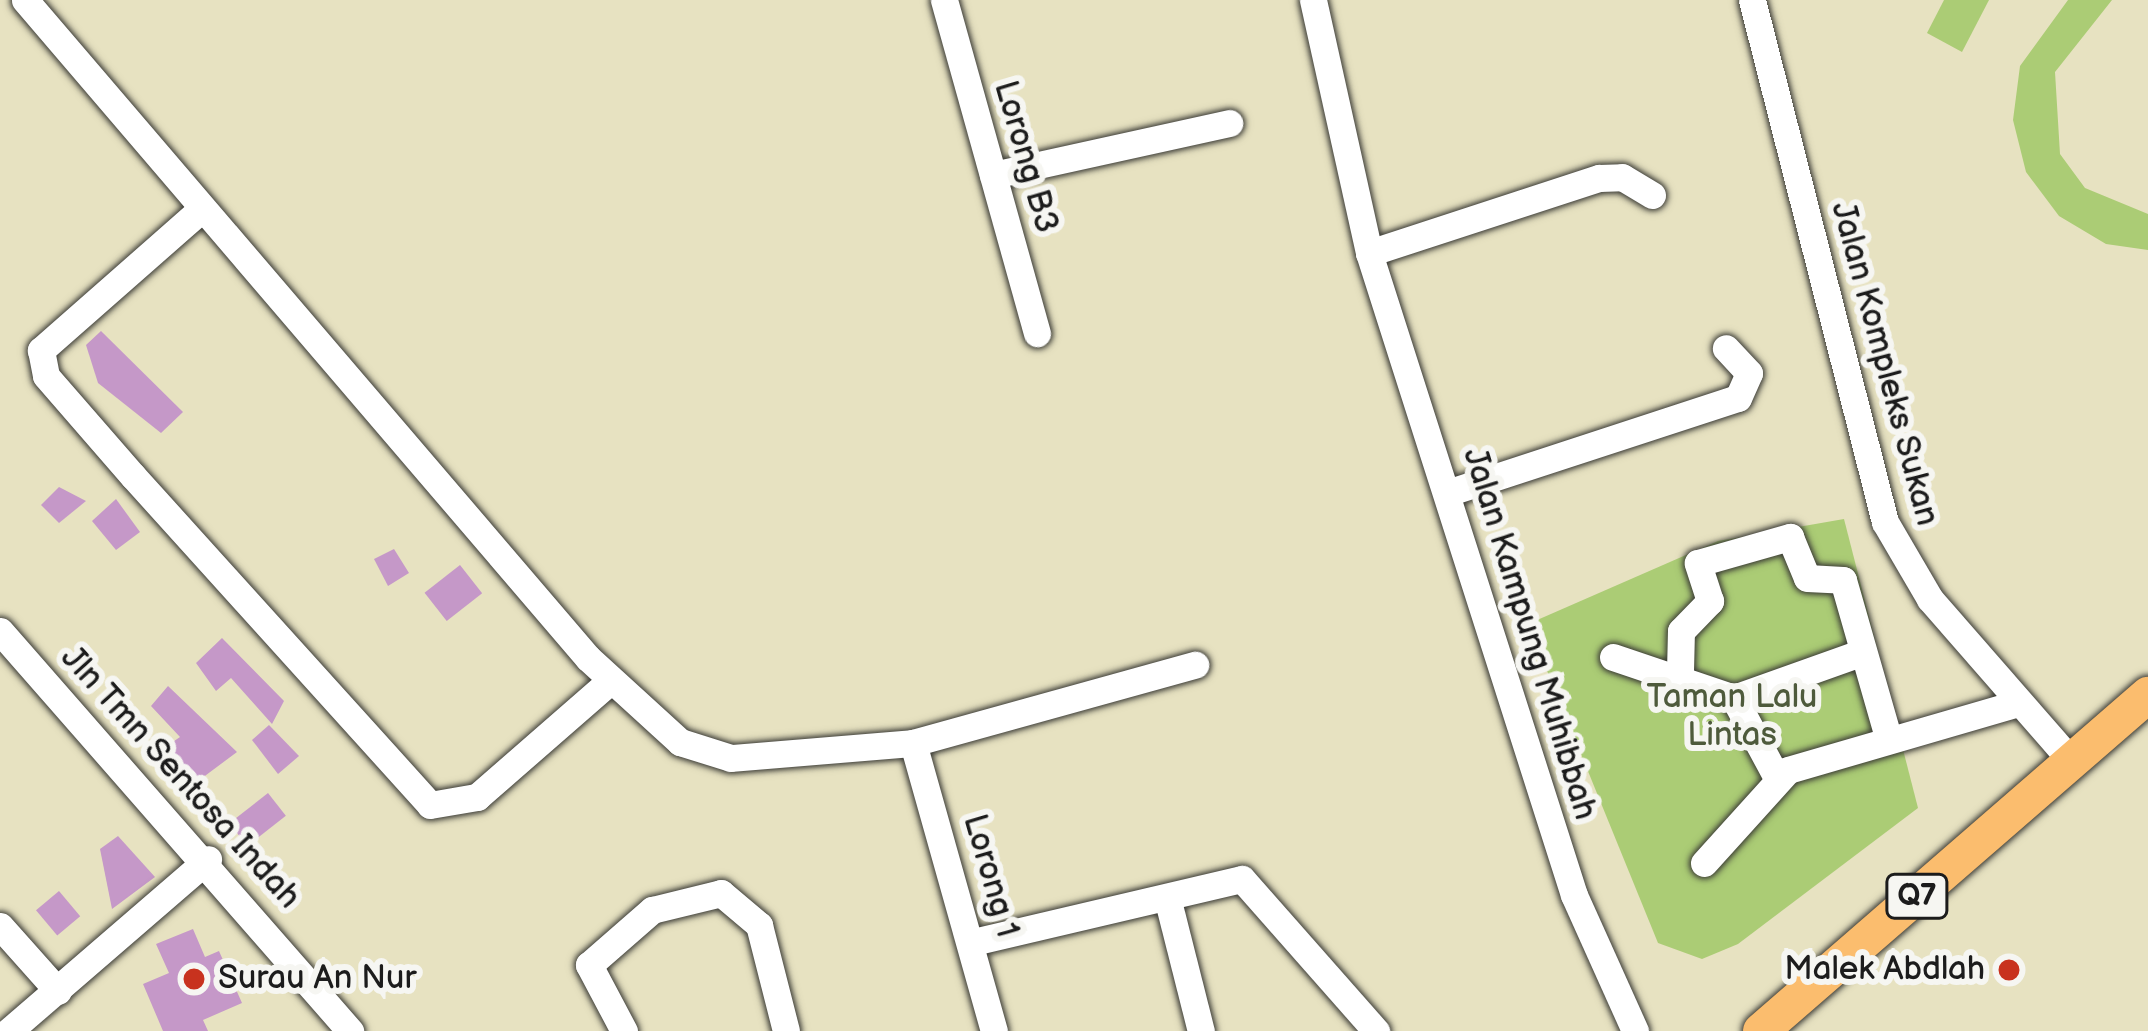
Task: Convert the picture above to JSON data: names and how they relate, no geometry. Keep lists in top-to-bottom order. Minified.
{"streets":{"main road":["Q7"],"street":["Lorong B3","Jalan Kompleks Sukan","Jalan Kampung Muhibbah","Jln Tmn Sentosa Indah","Lorong 1"]},"crossings":[["Jalan Kompleks Sukan","Q7"]],"parks":["Taman Lalu Lintas"],"places":["Malek Abdlah","Surau An Nur"]}
